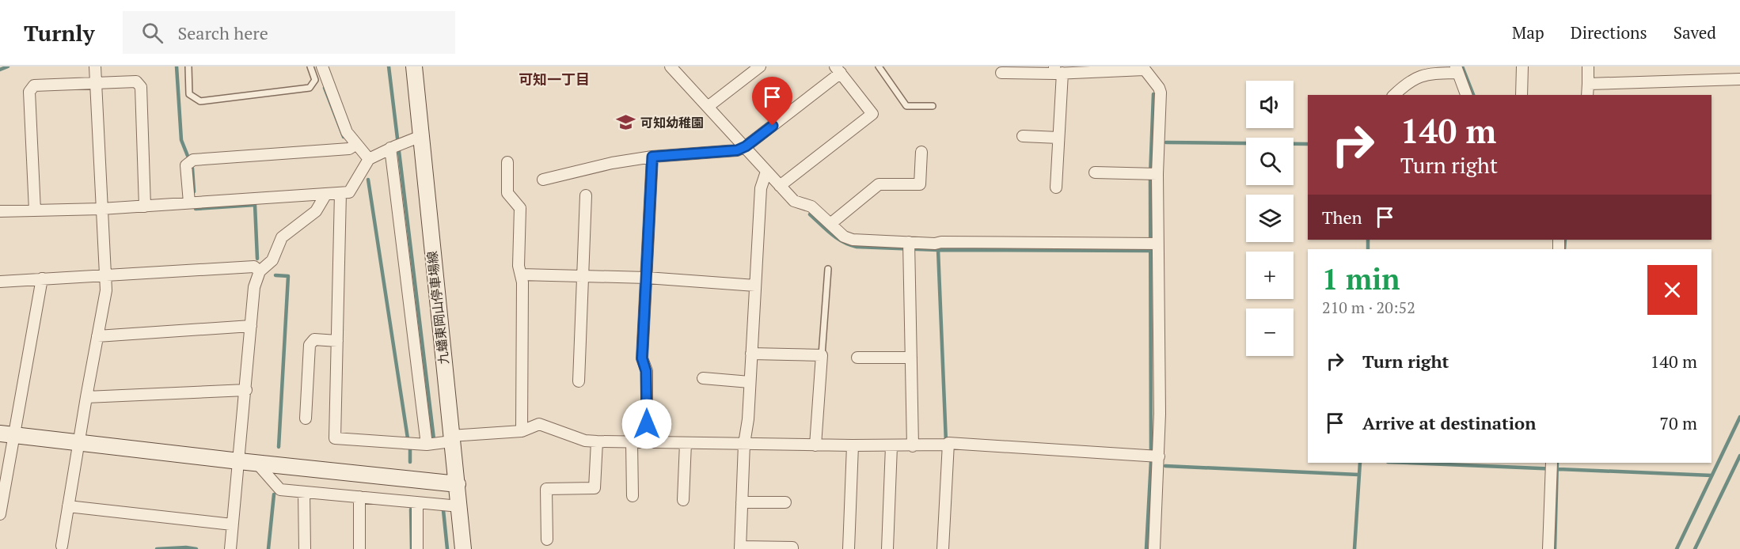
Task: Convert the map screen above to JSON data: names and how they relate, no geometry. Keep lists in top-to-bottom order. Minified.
{"streets":{"main road":["九蟠東岡山停車場線"]},"districts":["可知一丁目"],"places":{"school or university":["可知幼稚園"]},"page":{"header":"Turnly","search":"Search here","nav":["Map","Directions","Saved"],"map_buttons":["+","−"],"turn":["140 m","Turn right"],"then":"Then","heading":["1 min","210 m · 20:52"],"list":[{"name":"Turn right","value":"140 m"},{"name":"Arrive at destination","value":"70 m"}]}}
